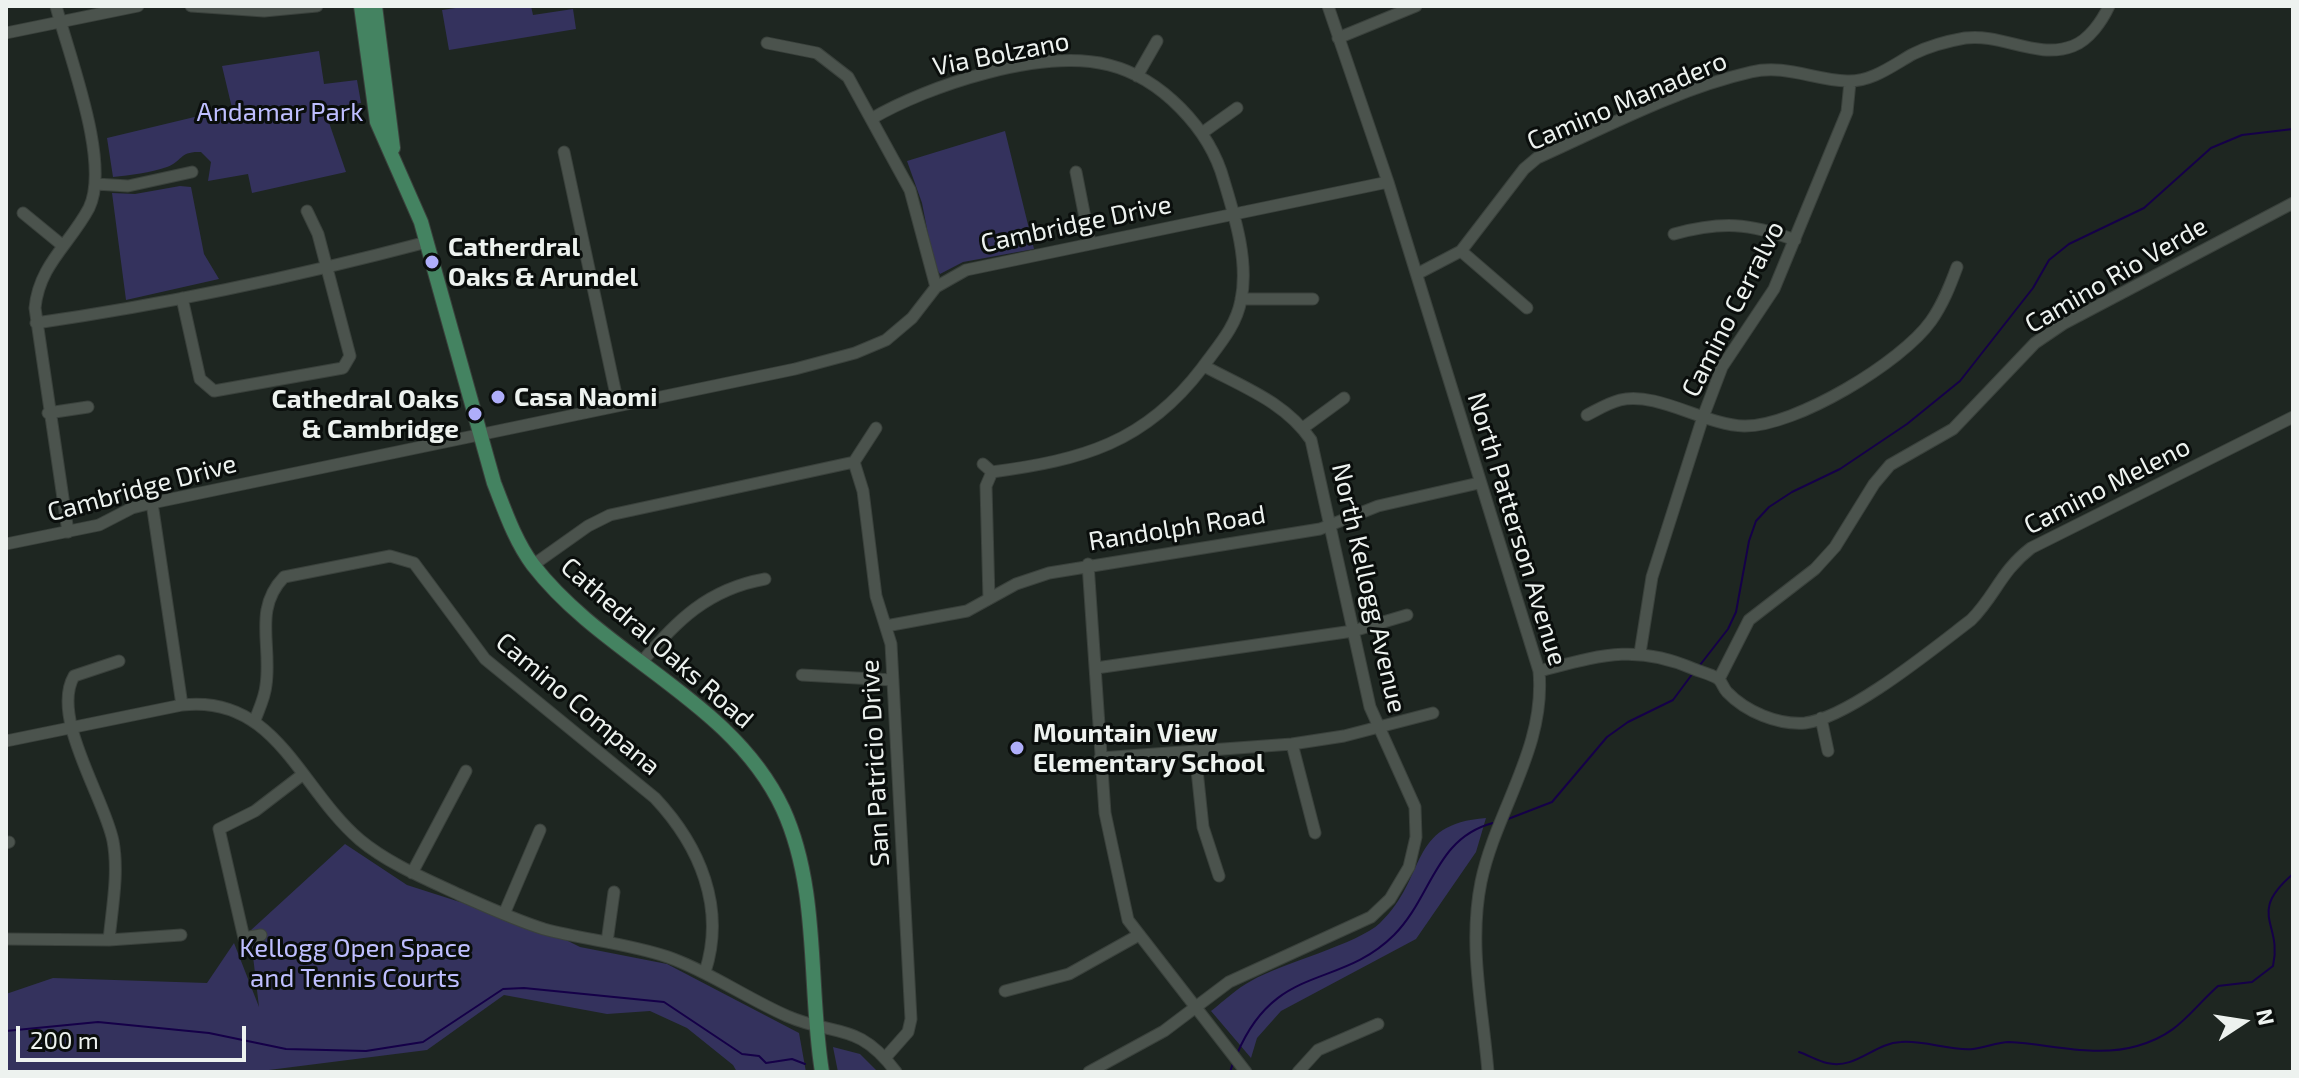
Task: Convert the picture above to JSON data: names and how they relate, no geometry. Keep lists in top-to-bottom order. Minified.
{"streets":{"main road":["Cathedral Oaks Road"],"street":["Via Bolzano","Camino Manadero","Cambridge Drive","Camino Rio Verde","Camino Cerralvo","Camino Meleno","Randolph Road","North Patterson Avenue","North Kellogg Avenue","Camino Compana","San Patricio Drive"]},"crossings":[["Via Bolzano","Cambridge Drive"],["Via Bolzano","Randolph Road"],["Via Bolzano","North Kellogg Avenue"],["Camino Manadero","Camino Cerralvo"],["Camino Manadero","North Patterson Avenue"],["Cambridge Drive","North Patterson Avenue"],["Cambridge Drive","Cathedral Oaks Road"],["Camino Rio Verde","Camino Meleno"],["Camino Cerralvo","Camino Meleno"],["Camino Meleno","North Patterson Avenue"],["Randolph Road","North Patterson Avenue"],["Randolph Road","North Kellogg Avenue"],["Randolph Road","San Patricio Drive"]],"parks":["Andamar Park","Kellogg Open Space and Tennis Courts"],"places":["Catherdral Oaks & Arundel","Casa Naomi","Cathedral Oaks & Cambridge","Mountain View Elementary School"],"scale_bar":"200 m","north":"right"}
